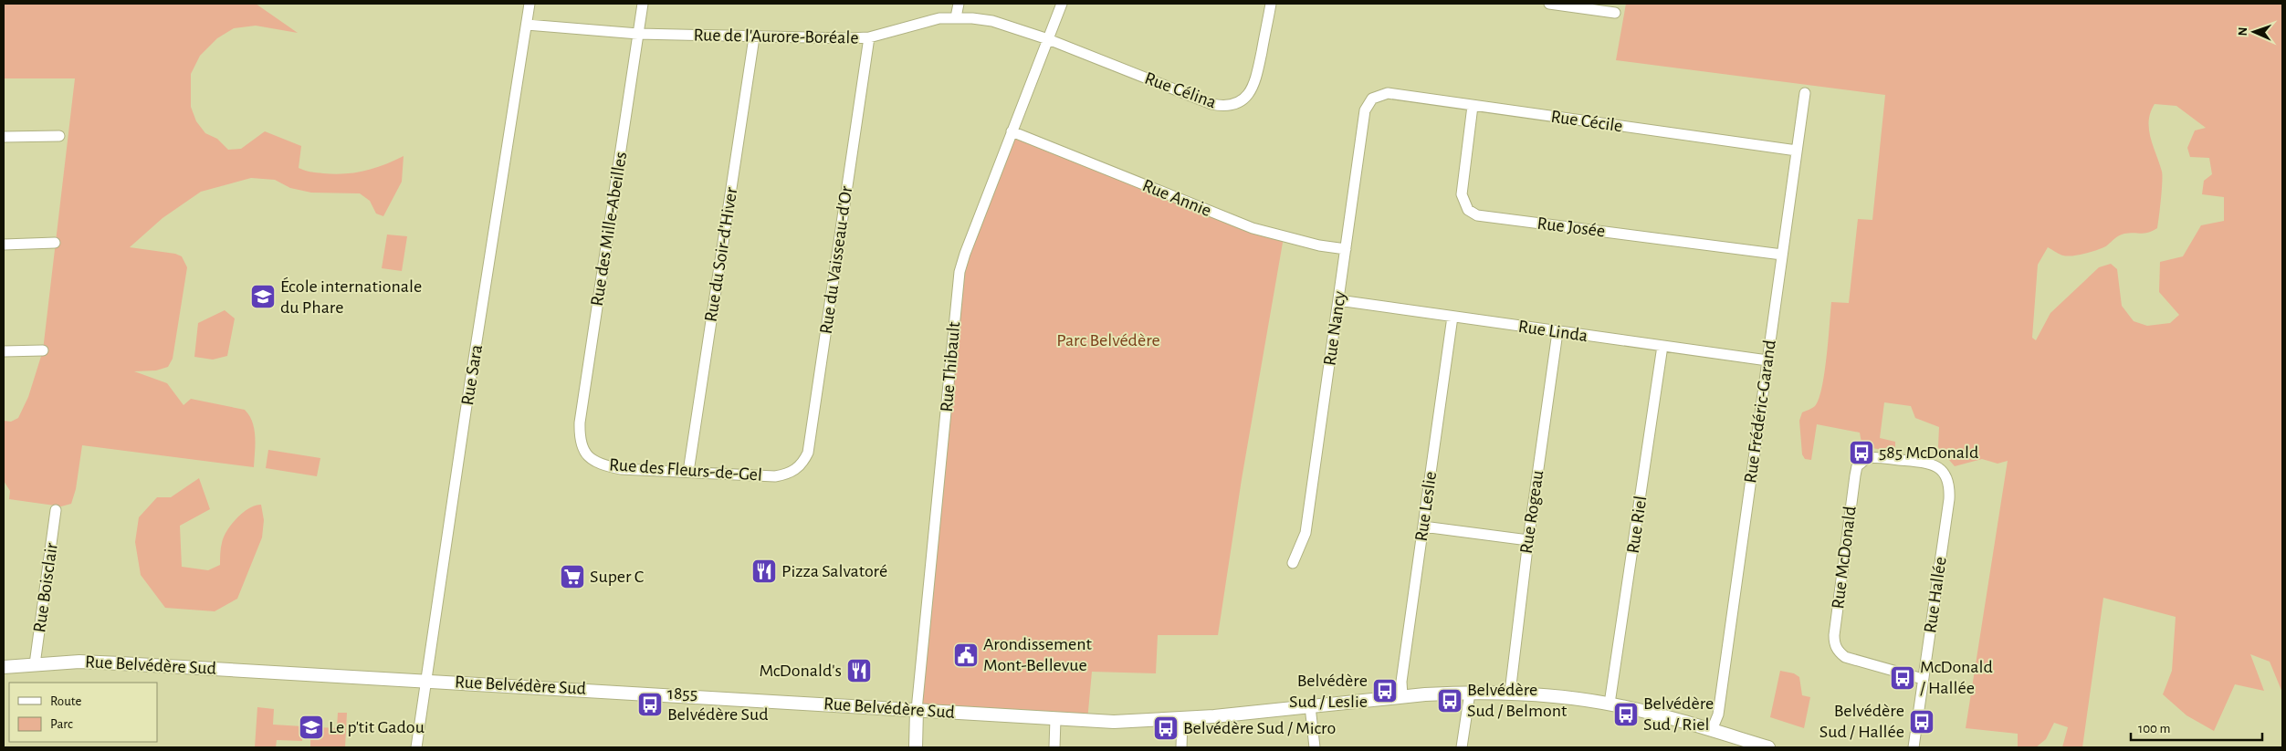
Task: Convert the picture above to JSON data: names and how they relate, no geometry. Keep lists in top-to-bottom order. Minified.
{"streets":{"street":["Rue de l'Aurore-Boréale","Rue Célina","Rue Cécile","Rue Annie","Rue Josée","Rue des Mille-Abeilles","Rue du Soir-d'Hiver","Rue du Vaisseau-d'Or","Rue Nancy","Rue Linda","Rue Thibault","Rue Sara","Rue Frédéric-Garand","Rue des Fleurs-de-Gel","Rue Leslie","Rue Rogeau","Rue Riel","Rue McDonald","Rue Boisclair","Rue Hallée","Rue Belvédère Sud"]},"crossings":[["Rue de l'Aurore-Boréale","Rue Célina"],["Rue de l'Aurore-Boréale","Rue des Mille-Abeilles"],["Rue de l'Aurore-Boréale","Rue du Soir-d'Hiver"],["Rue de l'Aurore-Boréale","Rue du Vaisseau-d'Or"],["Rue de l'Aurore-Boréale","Rue Thibault"],["Rue de l'Aurore-Boréale","Rue Sara"],["Rue Célina","Rue Thibault"],["Rue Cécile","Rue Josée"],["Rue Cécile","Rue Nancy"],["Rue Cécile","Rue Frédéric-Garand"],["Rue Annie","Rue Nancy"],["Rue Annie","Rue Thibault"],["Rue Josée","Rue Frédéric-Garand"],["Rue des Mille-Abeilles","Rue des Fleurs-de-Gel"],["Rue du Soir-d'Hiver","Rue des Fleurs-de-Gel"],["Rue du Vaisseau-d'Or","Rue des Fleurs-de-Gel"],["Rue Nancy","Rue Linda"],["Rue Linda","Rue Frédéric-Garand"],["Rue Linda","Rue Leslie"],["Rue Linda","Rue Rogeau"],["Rue Linda","Rue Riel"],["Rue Thibault","Rue Belvédère Sud"],["Rue Sara","Rue Belvédère Sud"],["Rue Frédéric-Garand","Rue Belvédère Sud"],["Rue Leslie","Rue Belvédère Sud"],["Rue Rogeau","Rue Belvédère Sud"],["Rue Riel","Rue Belvédère Sud"],["Rue McDonald","Rue Hallée"],["Rue Boisclair","Rue Belvédère Sud"]],"parks":["Parc Belvédère"],"places":{"school or university":["École internationale du Phare","Le p'tit Gadou"],"bus stop":["585 McDonald","McDonald / Hallée","Belvédère Sud / Leslie","Belvédère Sud / Belmont","1855 Belvédère Sud","Belvédère Sud / Riel","Belvédère Sud / Hallée","Belvédère Sud / Micro"],"restaurant":["Pizza Salvatoré","McDonald's"],"supermarket":["Super C"],"public building":["Arondissement Mont-Bellevue"]},"legend":["Route","Parc"],"scale_bar":"100 m","north":"left"}
